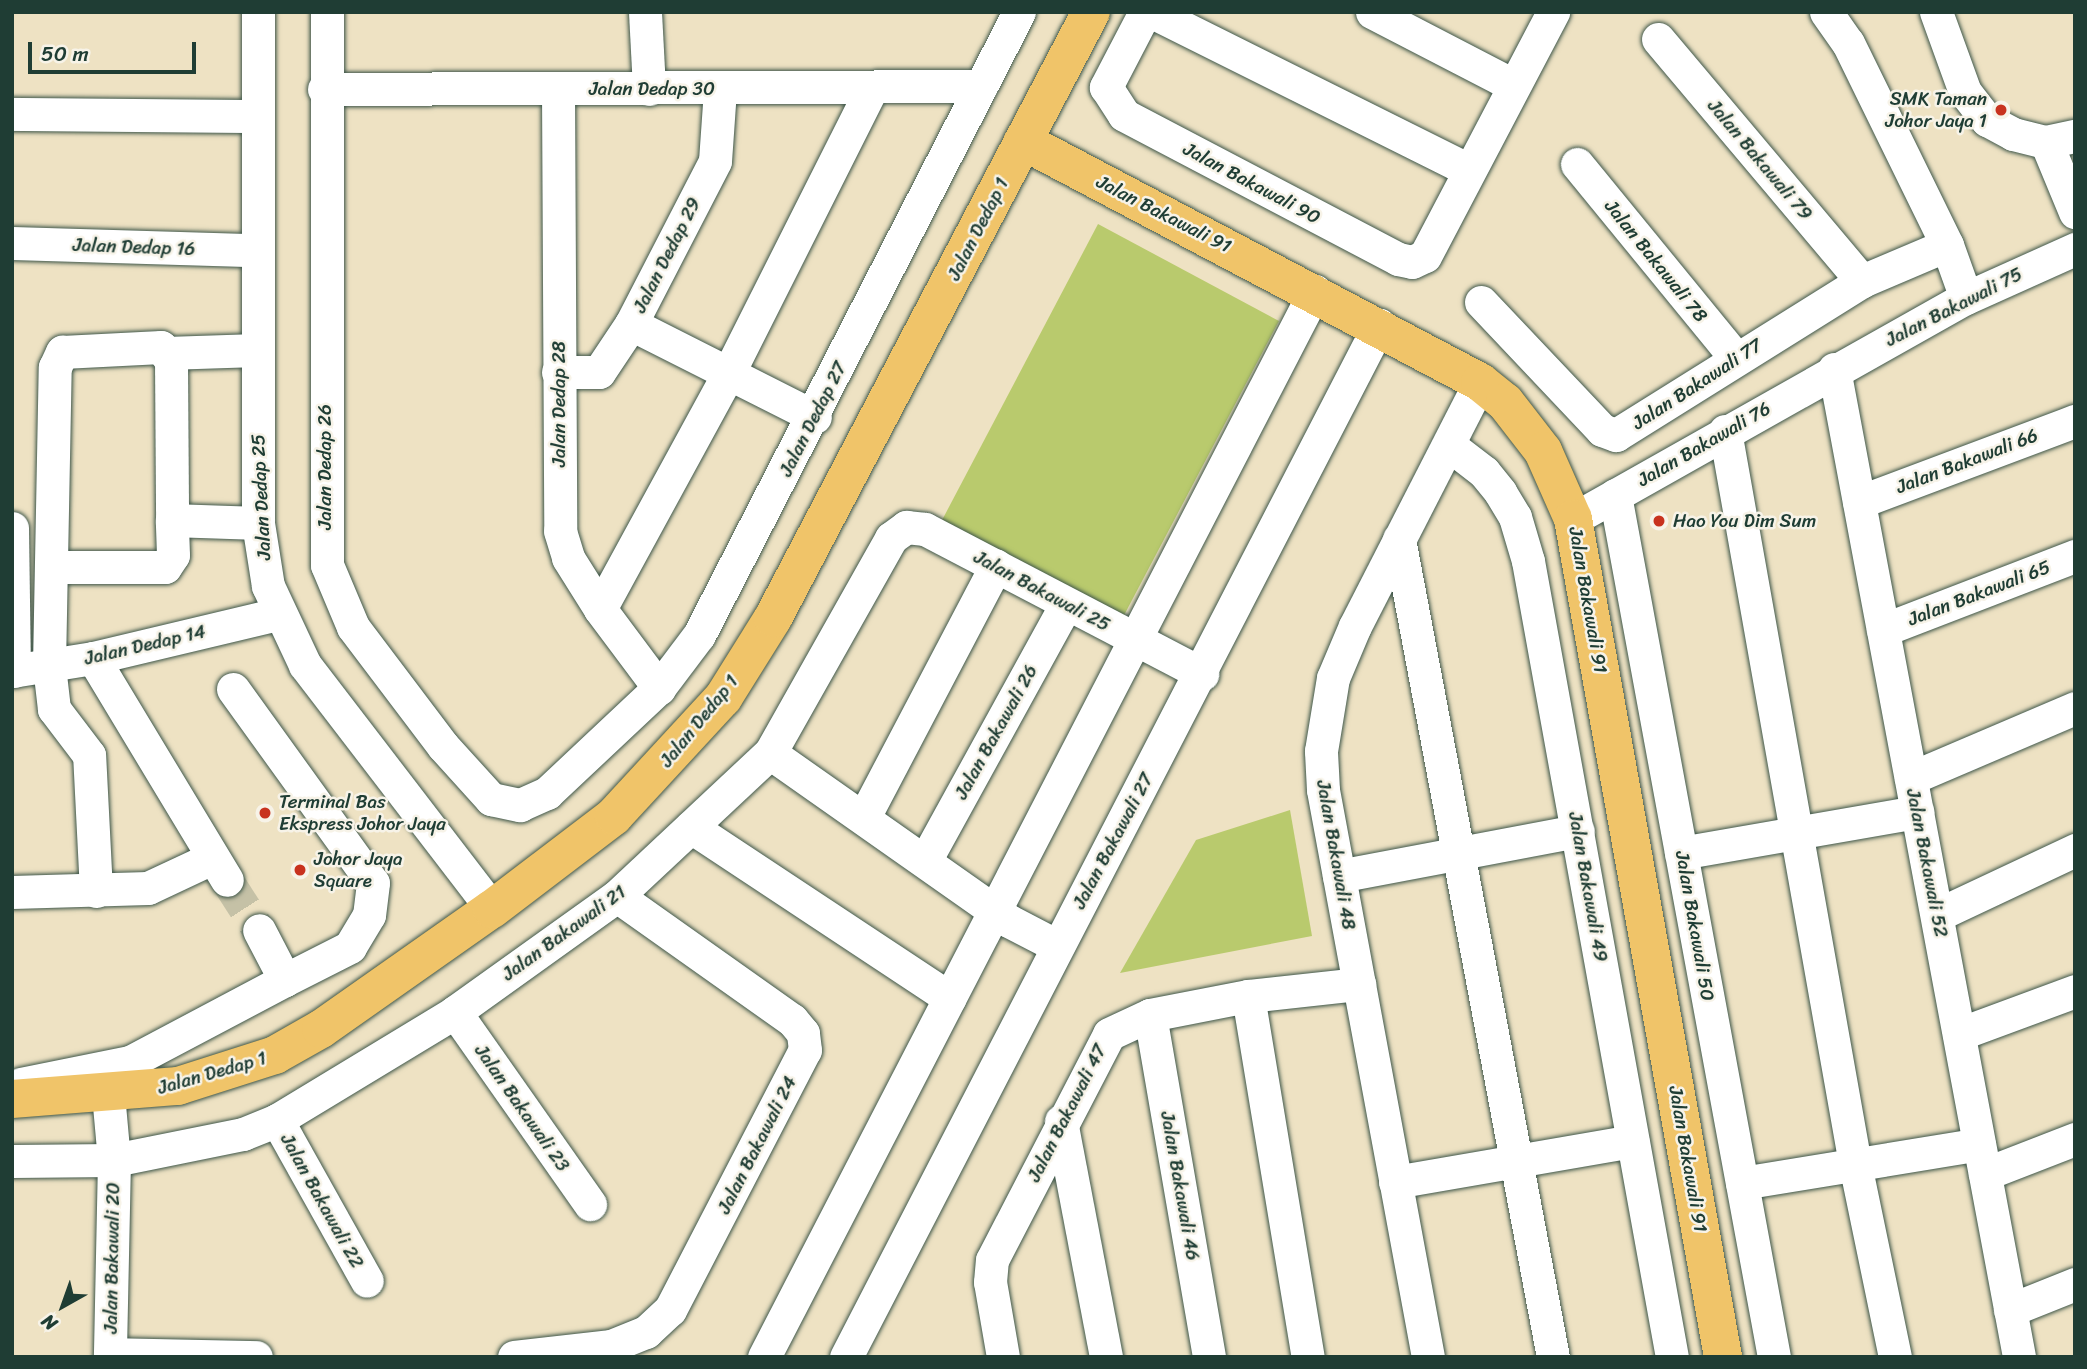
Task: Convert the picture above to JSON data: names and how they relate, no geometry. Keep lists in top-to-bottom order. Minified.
{"streets":{"main road":["Jalan Bakawali 91","Jalan Dedap 1"],"street":["Jalan Dedap 30","Jalan Bakawali 79","Jalan Bakawali 90","Jalan Dedap 16","Jalan Dedap 29","Jalan Bakawali 78","Jalan Bakawali 75","Jalan Bakawali 77","Jalan Dedap 28","Jalan Dedap 27","Jalan Bakawali 76","Jalan Bakawali 66","Jalan Dedap 26","Jalan Dedap 25","Jalan Bakawali 25","Jalan Bakawali 65","Jalan Dedap 14","Jalan Bakawali 26","Jalan Bakawali 27","Jalan Bakawali 48","Jalan Bakawali 52","Jalan Bakawali 49","Jalan Bakawali 50","Jalan Bakawali 21","Jalan Bakawali 23","Jalan Bakawali 47","Jalan Bakawali 24","Jalan Bakawali 46","Jalan Bakawali 22","Jalan Bakawali 20"]},"crossings":[["Jalan Dedap 30","Jalan Dedap 29"],["Jalan Dedap 30","Jalan Dedap 28"],["Jalan Dedap 30","Jalan Dedap 27"],["Jalan Dedap 30","Jalan Dedap 26"],["Jalan Bakawali 79","Jalan Bakawali 77"],["Jalan Bakawali 91","Jalan Dedap 1"],["Jalan Bakawali 91","Jalan Bakawali 76"],["Jalan Bakawali 91","Jalan Bakawali 27"],["Jalan Bakawali 91","Jalan Bakawali 48"],["Jalan Dedap 1","Jalan Dedap 25"],["Jalan Dedap 1","Jalan Bakawali 20"],["Jalan Dedap 16","Jalan Dedap 25"],["Jalan Dedap 29","Jalan Dedap 28"],["Jalan Bakawali 78","Jalan Bakawali 77"],["Jalan Bakawali 75","Jalan Bakawali 76"],["Jalan Bakawali 75","Jalan Bakawali 52"],["Jalan Dedap 28","Jalan Dedap 27"],["Jalan Dedap 27","Jalan Dedap 26"],["Jalan Bakawali 76","Jalan Bakawali 52"],["Jalan Bakawali 76","Jalan Bakawali 50"],["Jalan Bakawali 66","Jalan Bakawali 52"],["Jalan Dedap 25","Jalan Dedap 14"],["Jalan Bakawali 25","Jalan Bakawali 26"],["Jalan Bakawali 25","Jalan Bakawali 27"],["Jalan Bakawali 25","Jalan Bakawali 21"],["Jalan Bakawali 65","Jalan Bakawali 52"],["Jalan Bakawali 48","Jalan Bakawali 49"],["Jalan Bakawali 48","Jalan Bakawali 47"],["Jalan Bakawali 21","Jalan Bakawali 23"],["Jalan Bakawali 21","Jalan Bakawali 24"],["Jalan Bakawali 21","Jalan Bakawali 22"],["Jalan Bakawali 21","Jalan Bakawali 20"],["Jalan Bakawali 47","Jalan Bakawali 46"]],"places":["SMK Taman Johor Jaya 1","Hao You Dim Sum","Terminal Bas Ekspress Johor Jaya","Johor Jaya Square"],"scale_bar":"50 m","north":"bottom left"}
